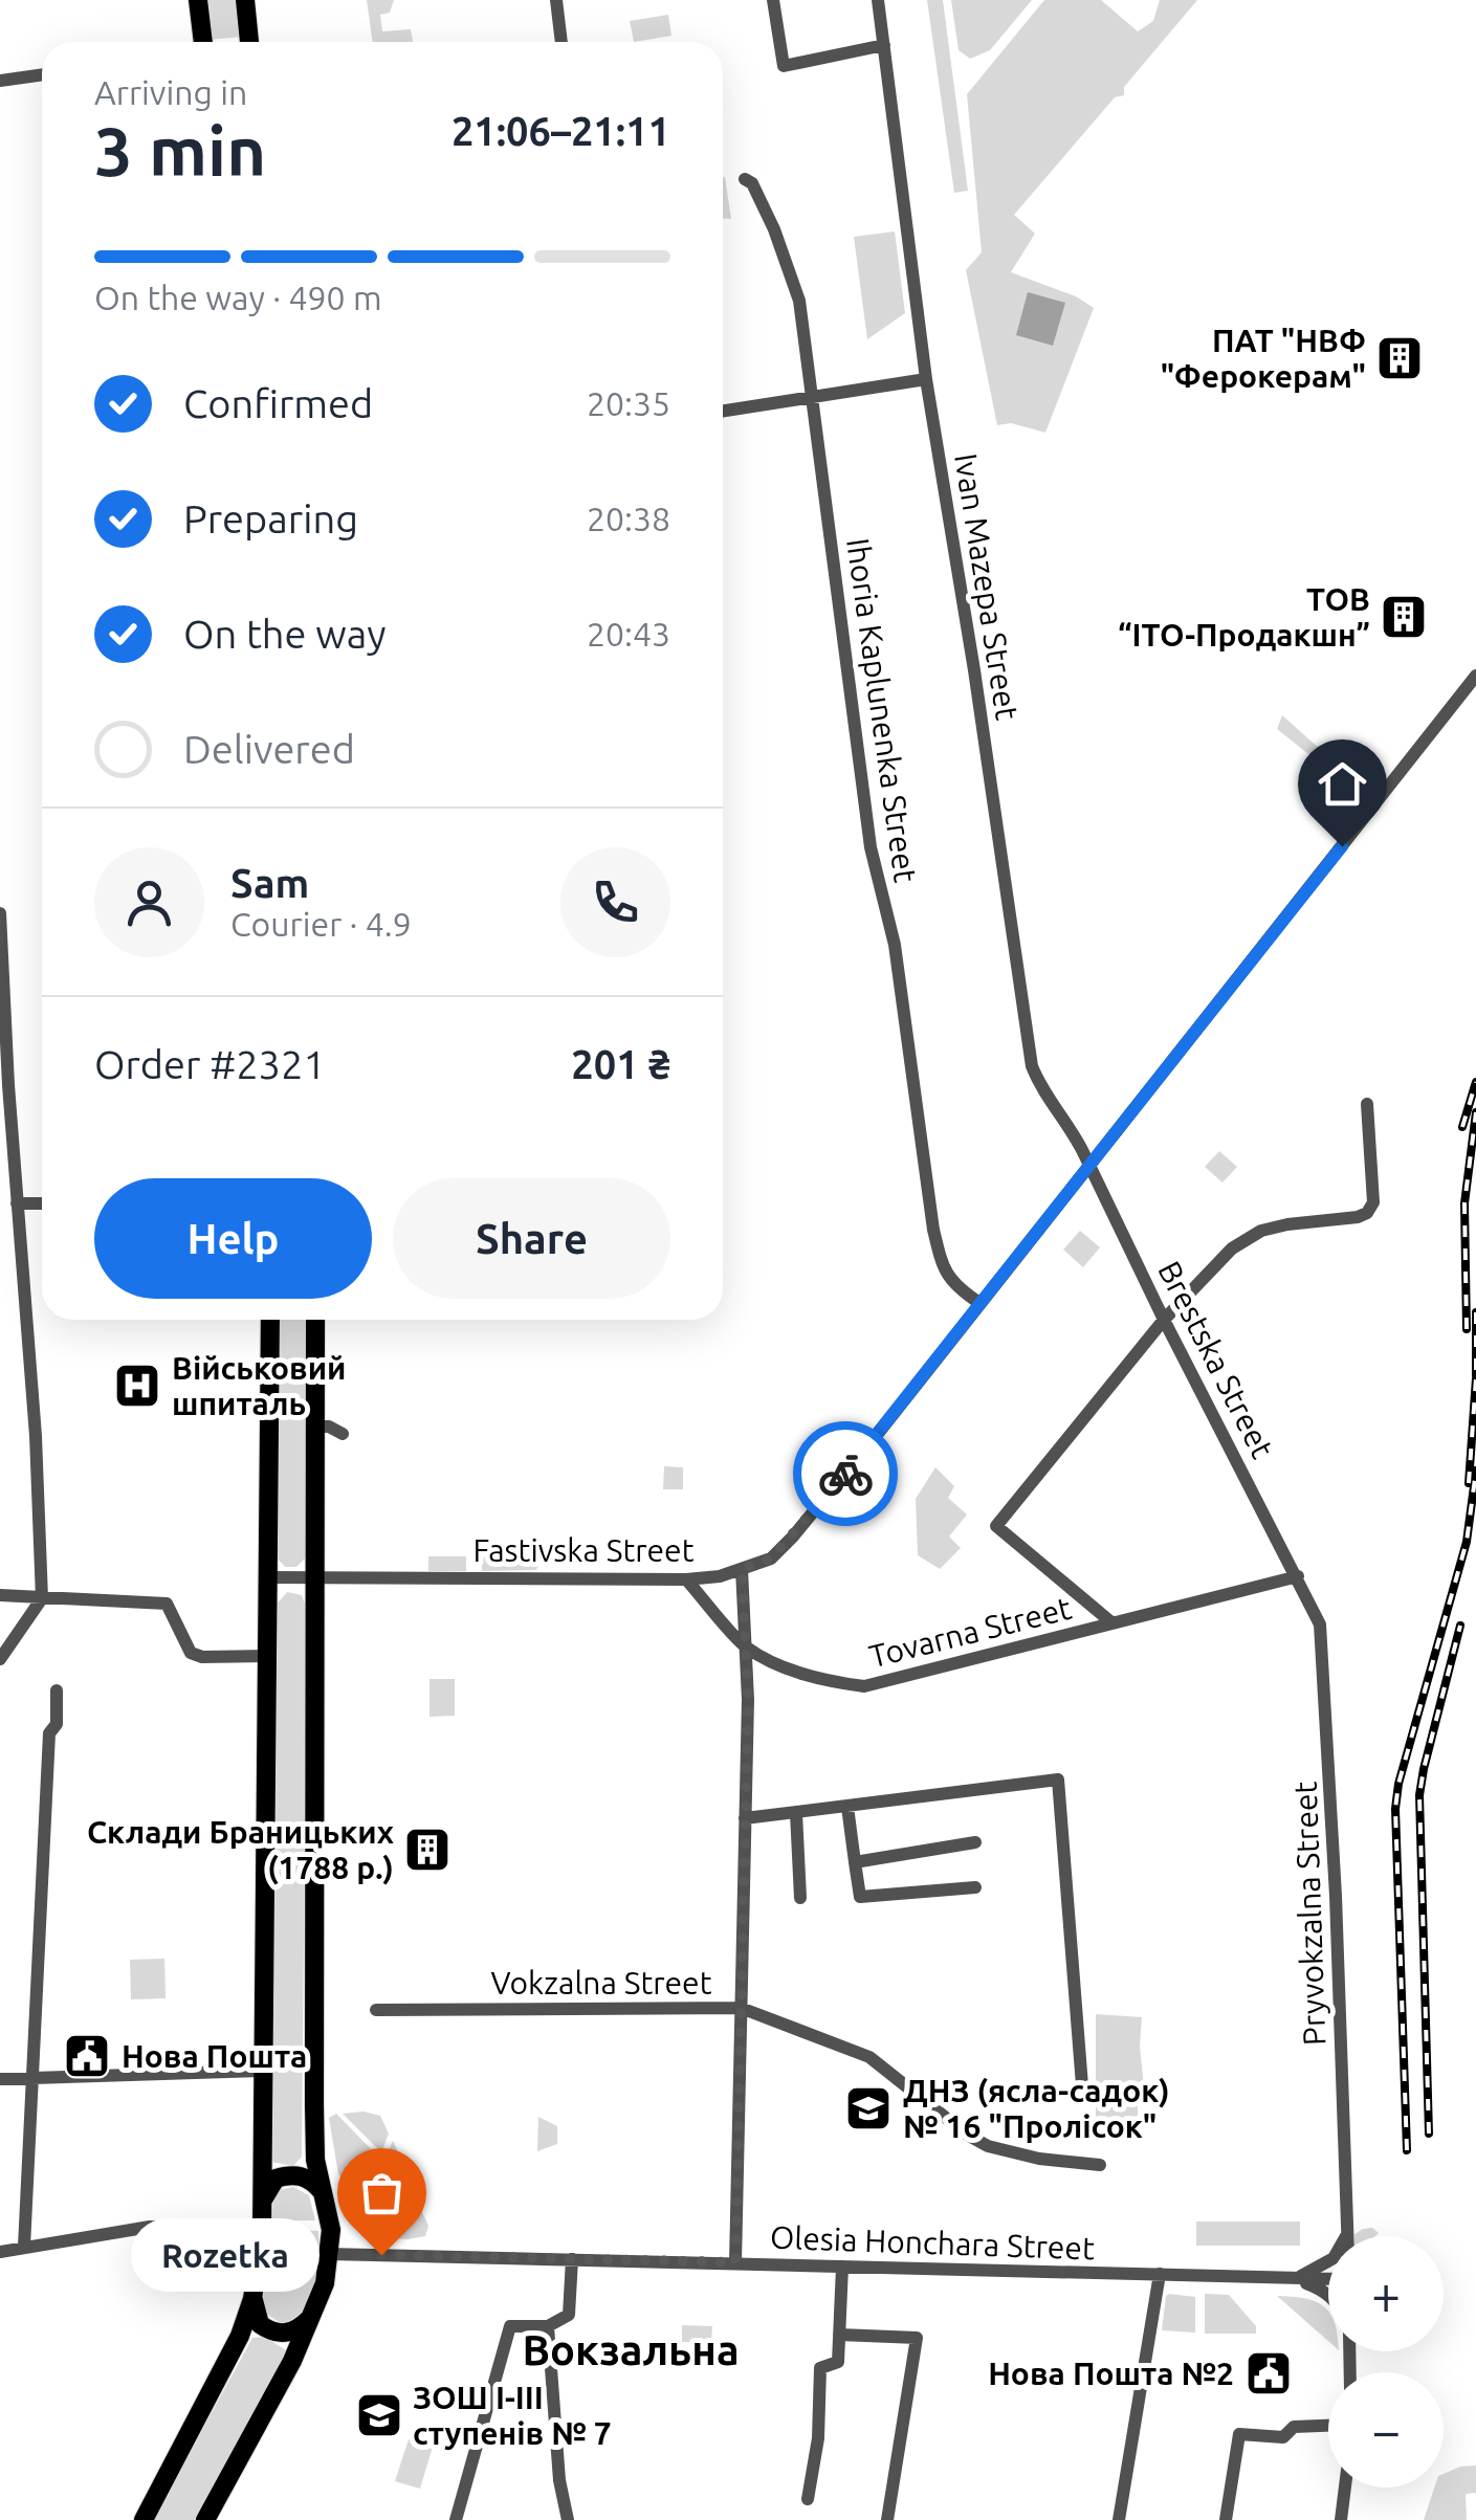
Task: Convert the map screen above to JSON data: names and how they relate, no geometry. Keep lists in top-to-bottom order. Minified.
{"streets":{"street":["Ivan Mazepa Street","Ihoria Kaplunenka Street","Brestska Street","Fastivska Street","Tovarna Street","Pryvokzalna Street","Vokzalna Street","Olesia Honchara Street"]},"crossings":[["Ivan Mazepa Street","Brestska Street"],["Ivan Mazepa Street","Fastivska Street"],["Ihoria Kaplunenka Street","Fastivska Street"],["Brestska Street","Fastivska Street"],["Brestska Street","Tovarna Street"],["Brestska Street","Pryvokzalna Street"],["Fastivska Street","Tovarna Street"],["Tovarna Street","Pryvokzalna Street"]],"districts":["Вокзальна"],"places":{"building":["ПАТ \"НВФ \"Ферокерам\"","ТОВ “ІТО-Продакшн”","Склади Браницьких (1788 р.)"],"hospital":["Військовий шпиталь"],"public building":["Нова Пошта","Нова Пошта №2"],"school or university":["ДНЗ (ясла-садок) № 16 \"Пролісок\"","ЗОШ І-ІІІ ступенів № 7"],"other":["Rozetka"]},"page":{"heading":["3 min","Arriving in","21:06–21:11"],"panel":["Sam","Courier · 4.9","Order #2321","201 ₴"],"bar":"On the way · 490 m","list":[["Confirmed","20:35"],["Preparing","20:38"],["On the way","20:43"],"Delivered"],"buttons":["Help","Share"],"bubble":"Rozetka","map_buttons":["+","−"]}}
